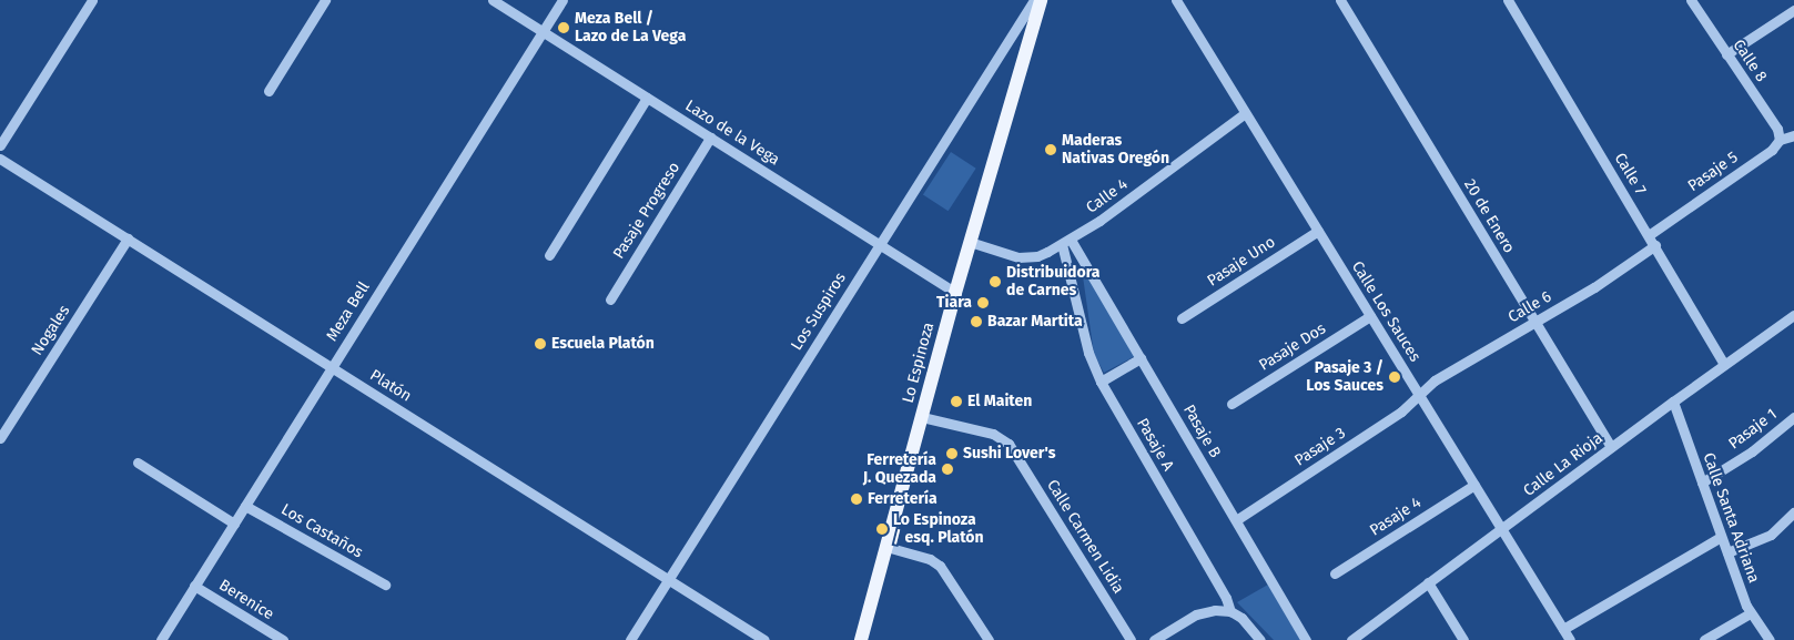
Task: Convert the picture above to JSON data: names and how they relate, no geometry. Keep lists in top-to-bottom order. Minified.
{"streets":{"main road":["Lo Espinoza"],"street":["Calle 8","Lazo de la Vega","Pasaje 5","Calle 7","Calle 4","Pasaje Progreso","20 de Enero","Pasaje Uno","Calle 6","Meza Bell","Los Suspiros","Calle Los Sauces","Nogales","Pasaje Dos","Platón","Pasaje 1","Pasaje B","Pasaje A","Pasaje 3","Calle La Rioja","Pasaje 4","Calle Santa Adriana","Los Castaños","Calle Carmen Lidia","Berenice"]},"crossings":[["Calle 8","Pasaje 5"],["Lazo de la Vega","Pasaje Progreso"],["Lazo de la Vega","Meza Bell"],["Lazo de la Vega","Los Suspiros"],["Lazo de la Vega","Lo Espinoza"],["Pasaje 5","Calle 7"],["Calle 7","Calle 6"],["Calle 7","Calle La Rioja"],["Calle 4","Calle Los Sauces"],["Calle 4","Lo Espinoza"],["Calle 4","Pasaje B"],["Calle 4","Pasaje A"],["20 de Enero","Calle 6"],["20 de Enero","Calle La Rioja"],["Pasaje Uno","Calle Los Sauces"],["Calle 6","Calle Los Sauces"],["Calle 6","Pasaje 3"],["Meza Bell","Platón"],["Meza Bell","Los Castaños"],["Meza Bell","Berenice"],["Los Suspiros","Platón"],["Calle Los Sauces","Pasaje Dos"],["Calle Los Sauces","Pasaje 3"],["Calle Los Sauces","Calle La Rioja"],["Calle Los Sauces","Pasaje 4"],["Nogales","Platón"],["Lo Espinoza","Calle Carmen Lidia"],["Pasaje 1","Calle Santa Adriana"],["Pasaje B","Pasaje A"],["Pasaje B","Pasaje 3"],["Calle La Rioja","Calle Santa Adriana"]],"places":["Meza Bell / Lazo de La Vega","Maderas Nativas Oregón","Distribuidora de Carnes","Tiara","Bazar Martita","Escuela Platón","Pasaje 3 / Los Sauces","El Maiten","Sushi Lover's","Ferretería J. Quezada","Ferretería","Lo Espinoza / esq. Platón"]}
